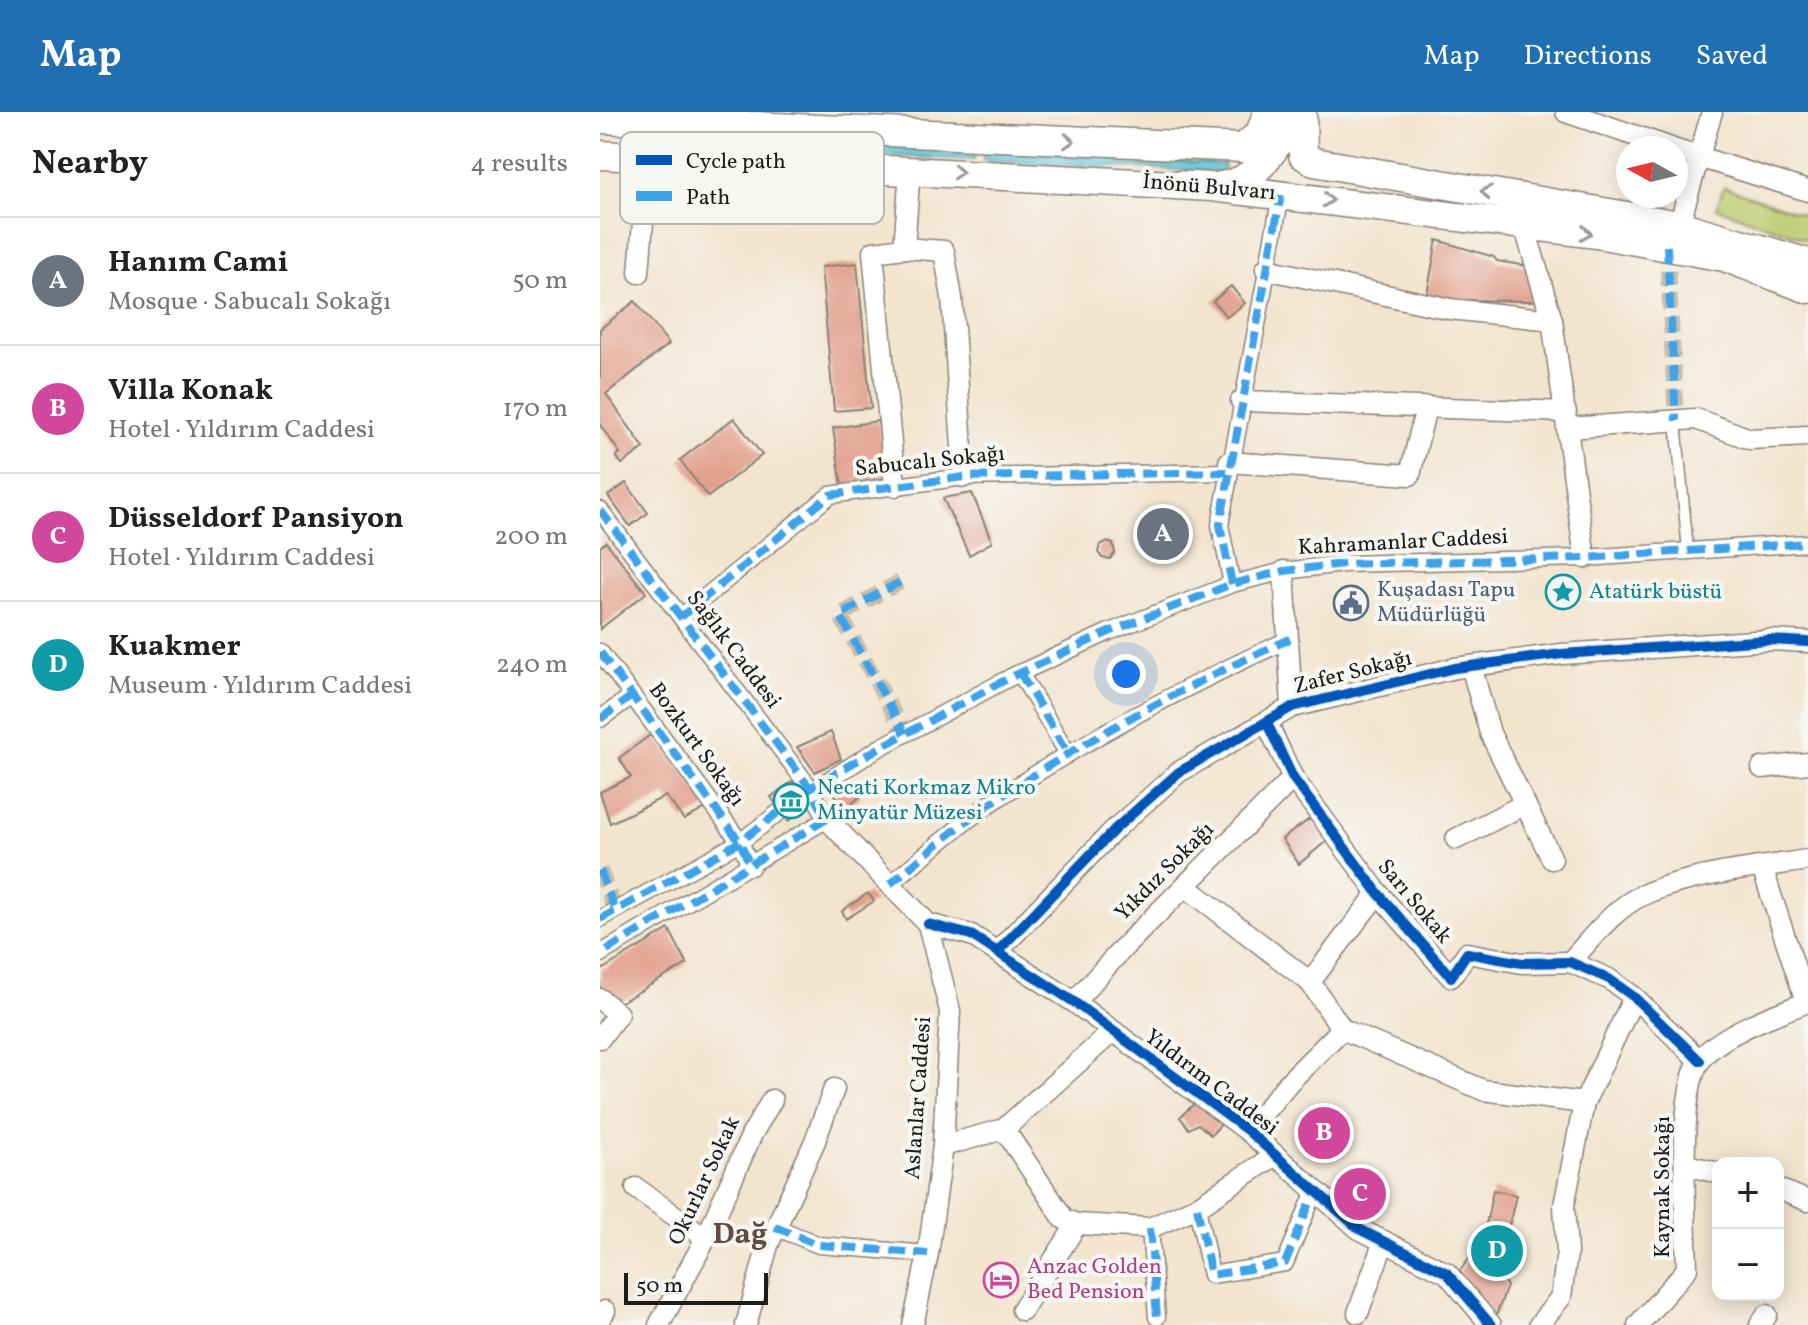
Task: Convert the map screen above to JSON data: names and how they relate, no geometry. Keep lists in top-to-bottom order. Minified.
{"streets":{"main road":["İnönü Bulvarı"],"street":["Sabucalı Sokağı","Kahramanlar Caddesi","Sağlık Caddesi","Zafer Sokağı","Bozkurt Sokağı","Yıkdız Sokağı","Sarı Sokak","Yıldırım Caddesi","Aslanlar Caddesi","Okurlar Sokak","Kaynak Sokağı"]},"crossings":[["Sabucalı Sokağı","Sağlık Caddesi"],["Kahramanlar Caddesi","Sağlık Caddesi"],["Sağlık Caddesi","Aslanlar Caddesi"],["Zafer Sokağı","Sarı Sokak"],["Zafer Sokağı","Yıldırım Caddesi"],["Yıkdız Sokağı","Sarı Sokak"],["Yıkdız Sokağı","Yıldırım Caddesi"],["Sarı Sokak","Kaynak Sokağı"],["Yıldırım Caddesi","Aslanlar Caddesi"]],"districts":["Dağ"],"places":{"place":["Atatürk büstü"],"public building":["Kuşadası Tapu Müdürlüğü"],"museum":["Necati Korkmaz Mikro Minyatür Müzesi"],"hotel":["Anzac Golden Bed Pension"]},"legend":["Cycle path","Path"],"scale_bar":"50 m","north":"left","page":{"header":"Map","nav":["Map","Directions","Saved"],"heading":["Nearby","4 results"],"list":[{"mark":"A","name":"Hanım Cami","note":"Mosque · Sabucalı Sokağı","value":"50 m"},{"mark":"B","name":"Villa Konak","note":"Hotel · Yıldırım Caddesi","value":"170 m"},{"mark":"C","name":"Düsseldorf Pansiyon","note":"Hotel · Yıldırım Caddesi","value":"200 m"},{"mark":"D","name":"Kuakmer","note":"Museum · Yıldırım Caddesi","value":"240 m"}],"pins":["A","B","C","D"],"map_buttons":["+","−"],"scale":"50 m"}}
